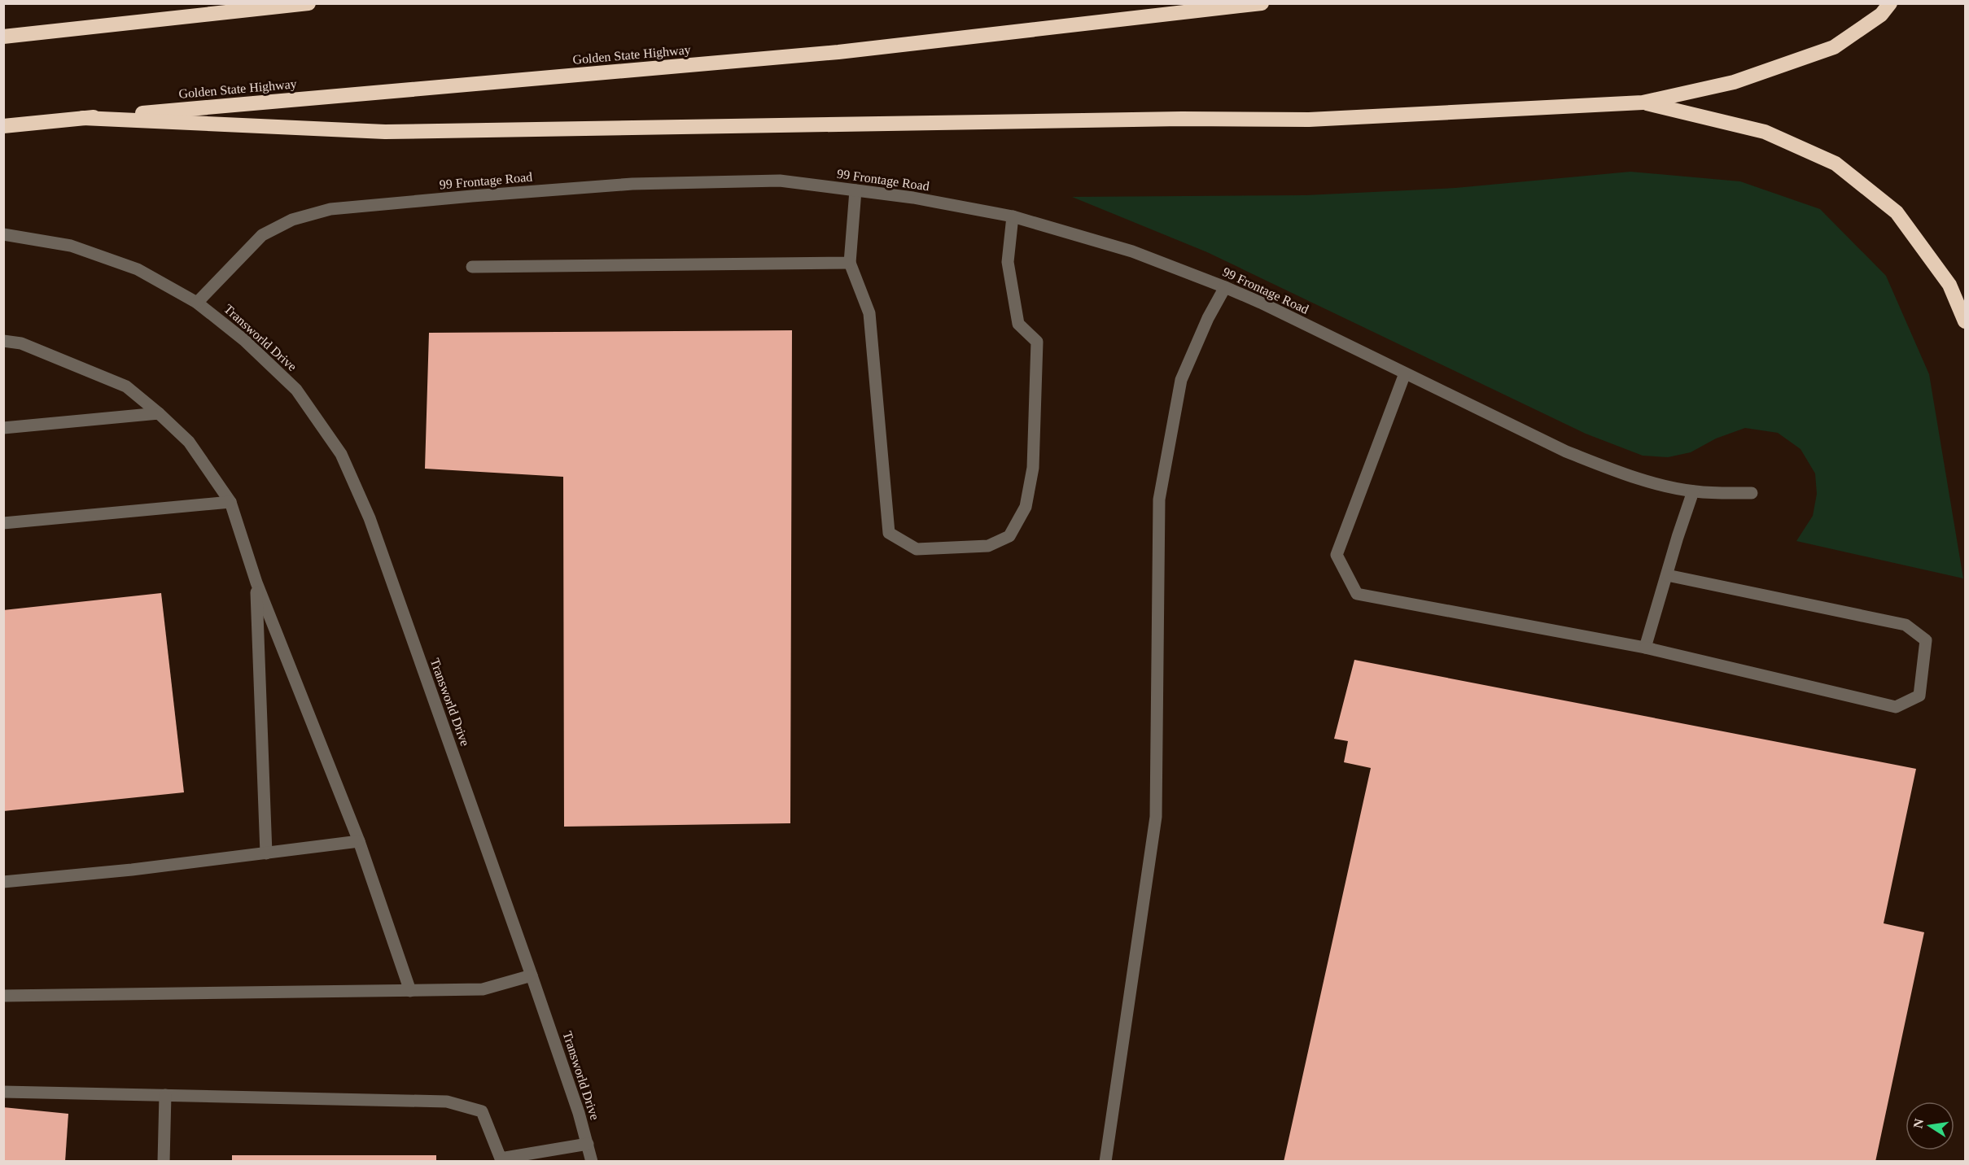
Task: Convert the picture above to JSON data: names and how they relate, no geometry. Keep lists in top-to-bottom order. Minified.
{"streets":{"highway":["Golden State Highway"],"street":["99 Frontage Road","Transworld Drive"]},"crossings":[["99 Frontage Road","Transworld Drive"]],"north":"left"}
